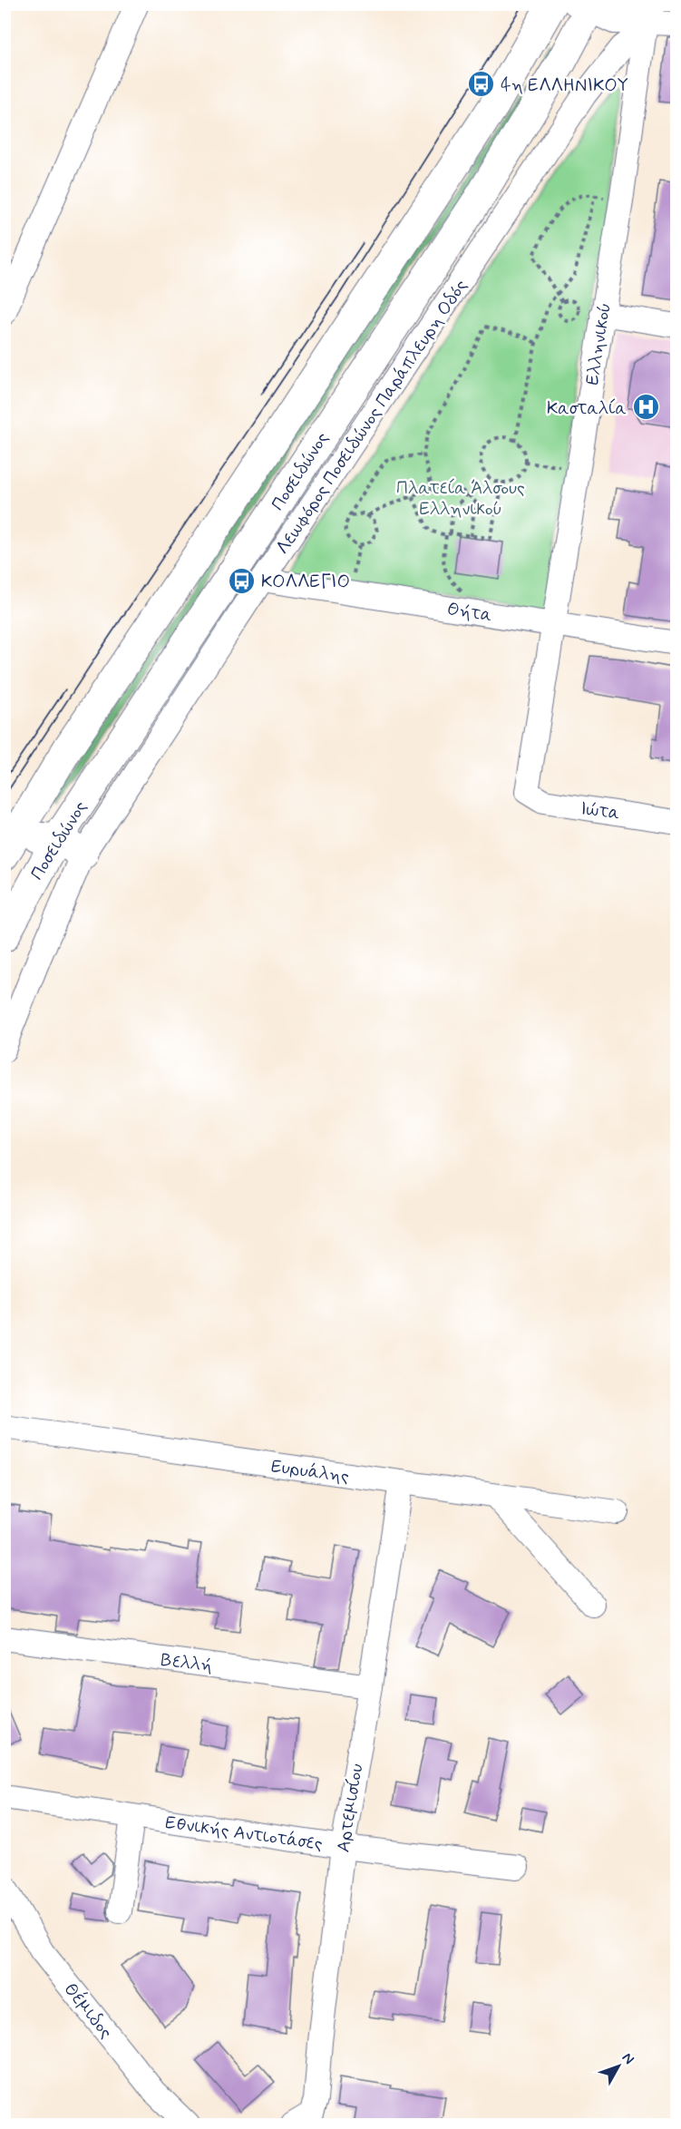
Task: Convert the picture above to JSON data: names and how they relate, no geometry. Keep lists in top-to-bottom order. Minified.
{"streets":{"highway":["Ποσειδώνος"],"street":["Ελληνικού","Λεωφόρος Ποσειδώνος Παράπλευρη Οδός","Θήτα","Ιώτα","Ευρυάλης","Βελλή","Αρτεμισίου","Εθνικής Αντιοτάσες","Θέμιδος"]},"crossings":[["Ελληνικού","Λεωφόρος Ποσειδώνος Παράπλευρη Οδός"],["Ελληνικού","Θήτα"],["Ελληνικού","Ιώτα"],["Λεωφόρος Ποσειδώνος Παράπλευρη Οδός","Θήτα"],["Ευρυάλης","Αρτεμισίου"],["Βελλή","Αρτεμισίου"],["Αρτεμισίου","Εθνικής Αντιοτάσες"]],"parks":["Πλατεία Άλσους Ελληνικού"],"places":{"bus stop":["4η ΕΛΛΗΝΙΚΟΥ","ΚΟΛΛΕΓΙΟ"],"hospital":["Κασταλία"]},"north":"top right"}
